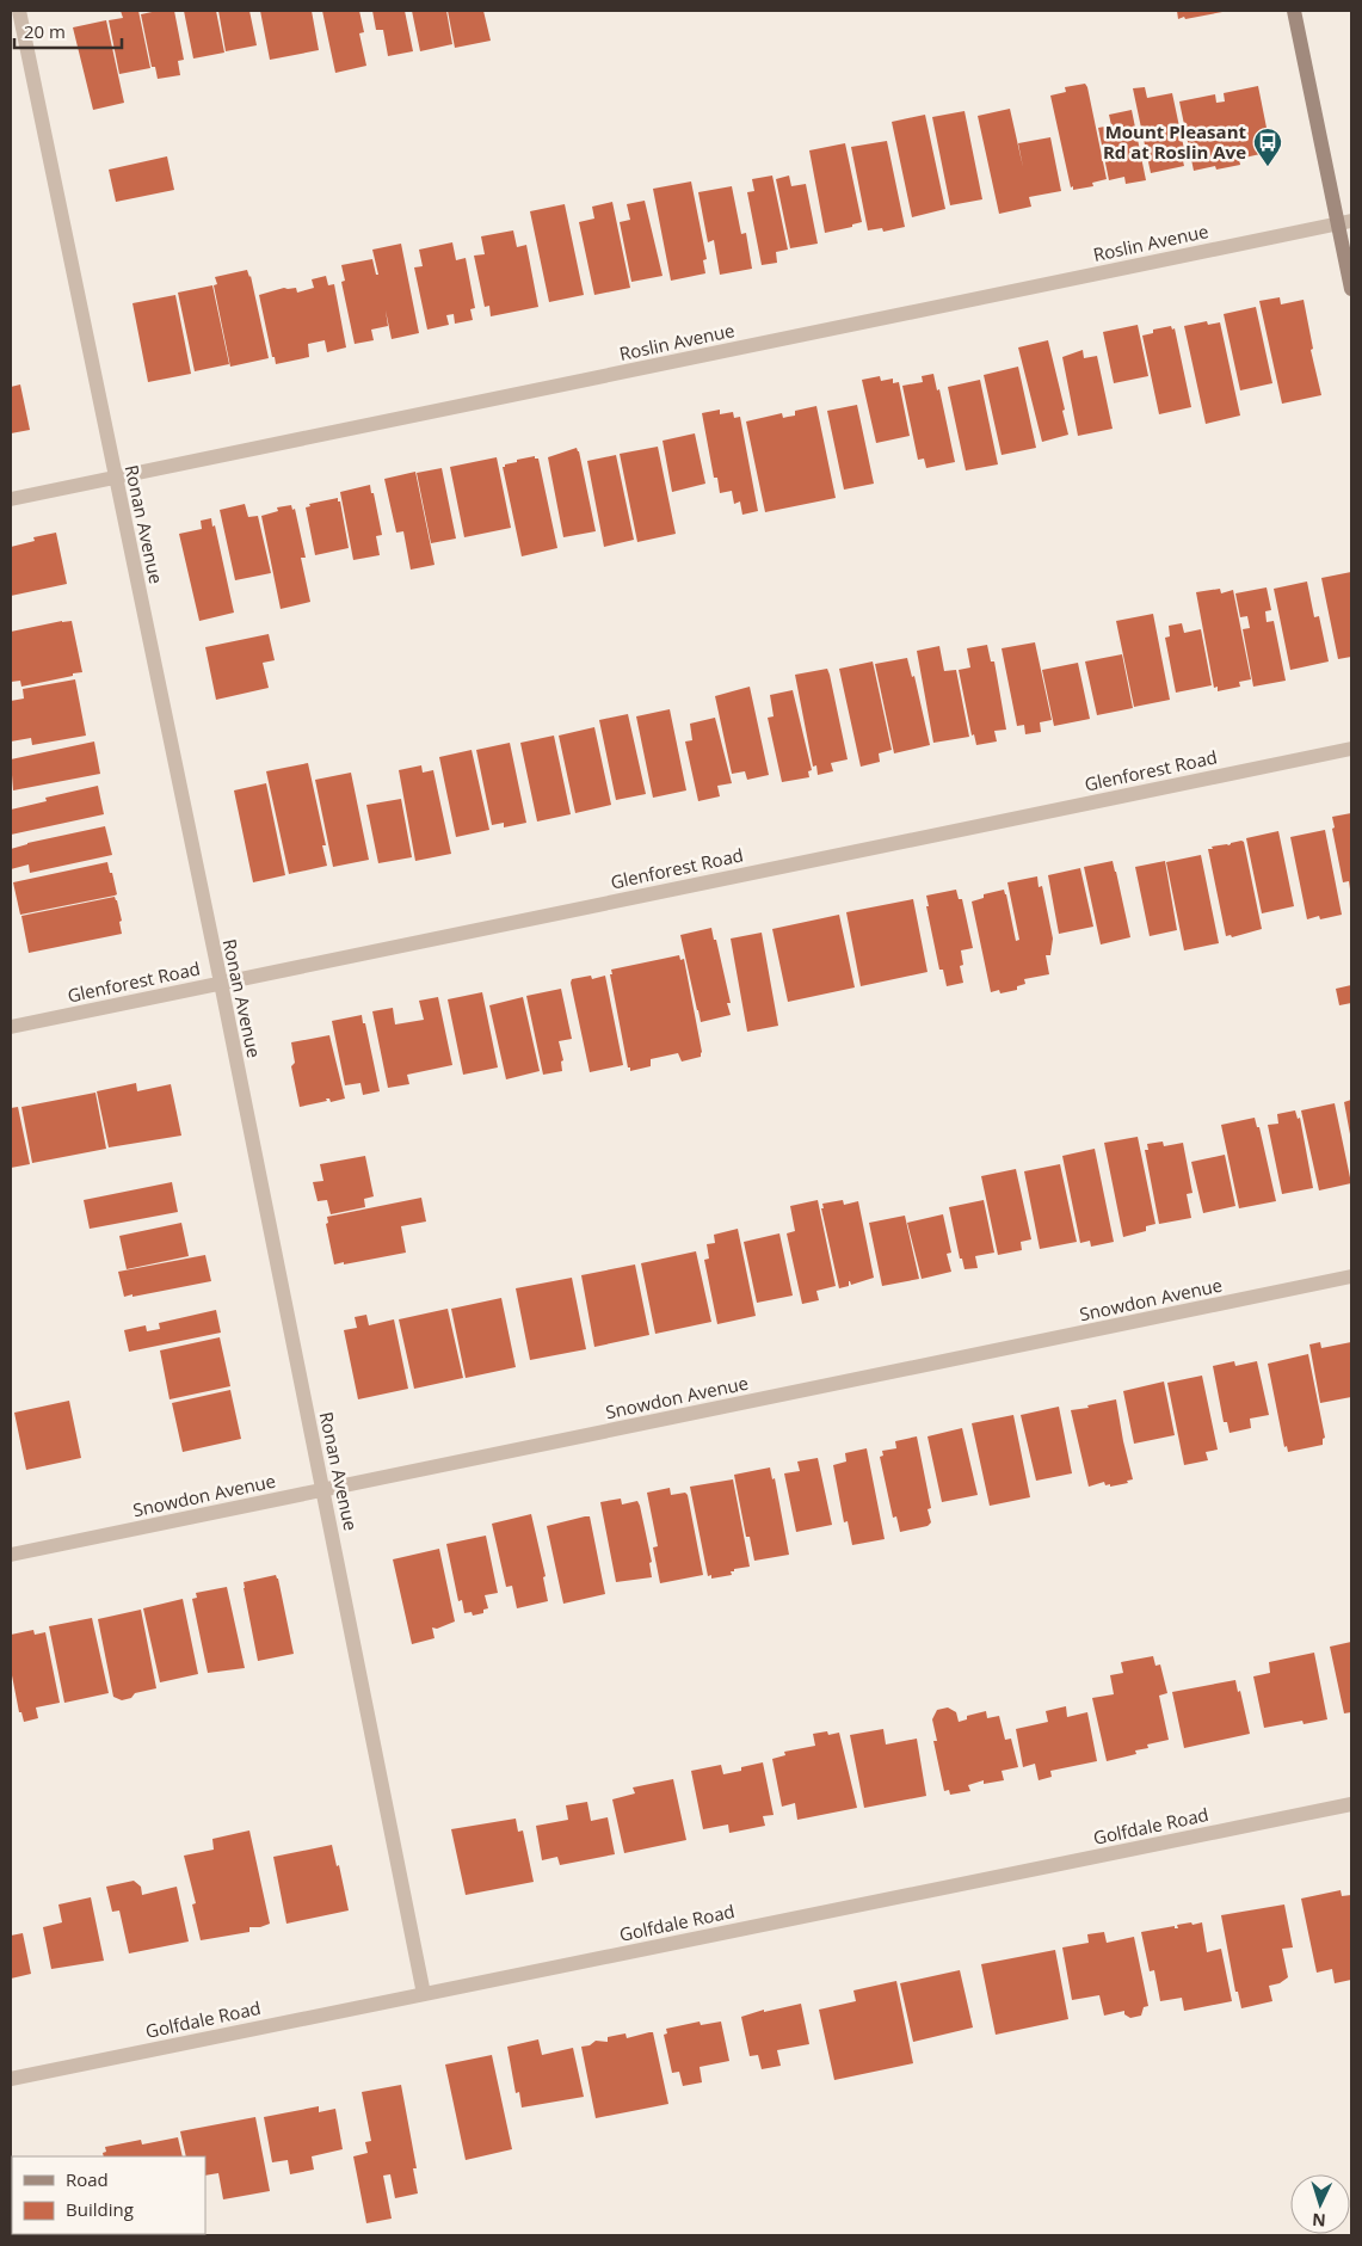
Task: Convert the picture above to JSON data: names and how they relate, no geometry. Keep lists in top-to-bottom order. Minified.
{"streets":{"street":["Roslin Avenue","Ronan Avenue","Glenforest Road","Snowdon Avenue","Golfdale Road"]},"crossings":[["Roslin Avenue","Ronan Avenue"],["Ronan Avenue","Glenforest Road"],["Ronan Avenue","Snowdon Avenue"],["Ronan Avenue","Golfdale Road"]],"places":{"bus stop":["Mount Pleasant Rd at Roslin Ave"]},"legend":["Road","Building"],"scale_bar":"20 m","north":"bottom"}
